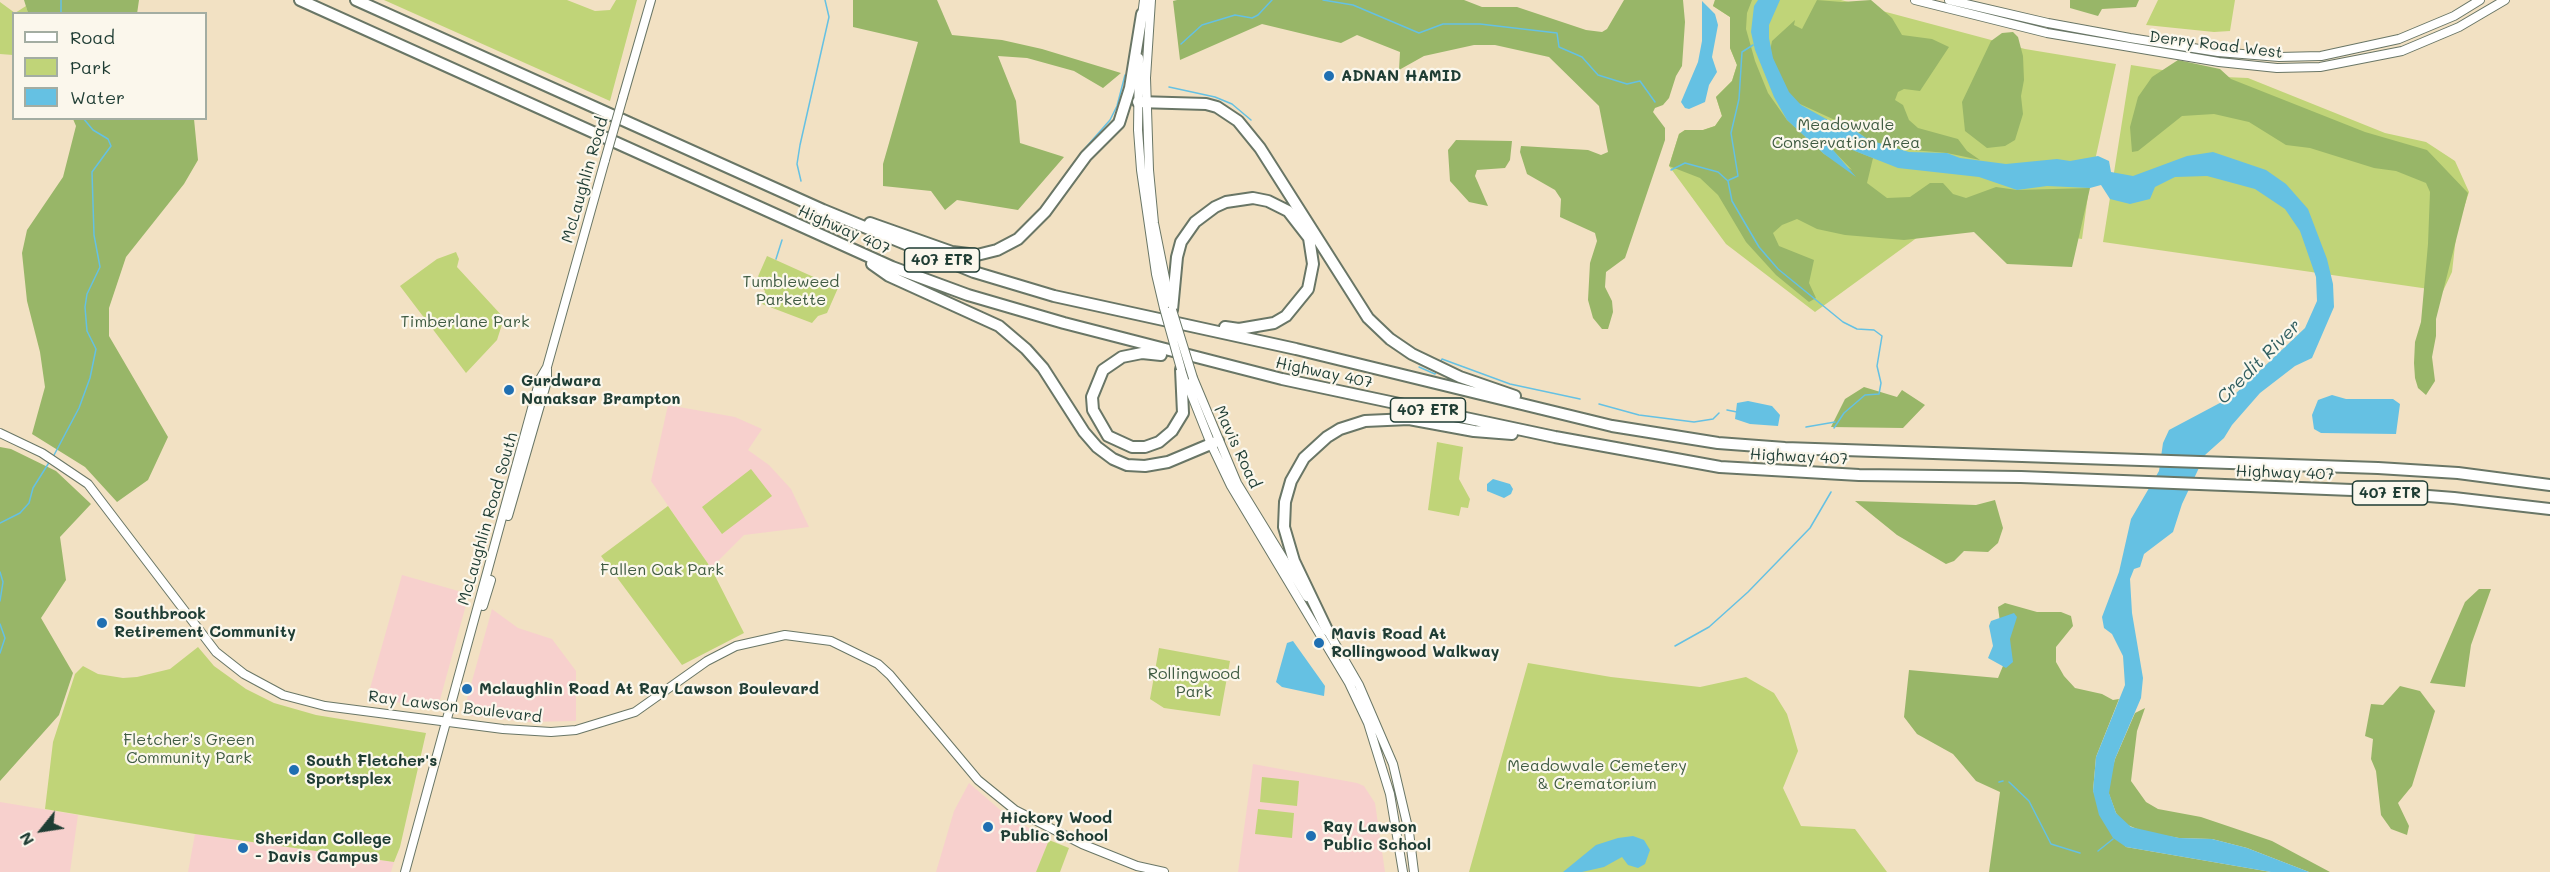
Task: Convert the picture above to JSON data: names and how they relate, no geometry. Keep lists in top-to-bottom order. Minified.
{"streets":{"highway":["Highway 407","407 ETR"],"main road":["Derry Road West","McLaughlin Road","Mavis Road","McLaughlin Road South","Ray Lawson Boulevard"]},"crossings":[["McLaughlin Road","McLaughlin Road South"],["McLaughlin Road South","Ray Lawson Boulevard"]],"water":["Credit River"],"parks":["Meadowvale Conservation Area","Tumbleweed Parkette","Timberlane Park","Fallen Oak Park","Rollingwood Park","Fletcher's Green Community Park","Meadowvale Cemetery & Crematorium"],"places":["ADNAN HAMID","Gurdwara Nanaksar Brampton","Southbrook Retirement Community","Mavis Road At Rollingwood Walkway","Mclaughlin Road At Ray Lawson Boulevard","South Fletcher's Sportsplex","Hickory Wood Public School","Ray Lawson Public School","Sheridan College - Davis Campus"],"legend":["Road","Park","Water"],"north":"bottom left"}
